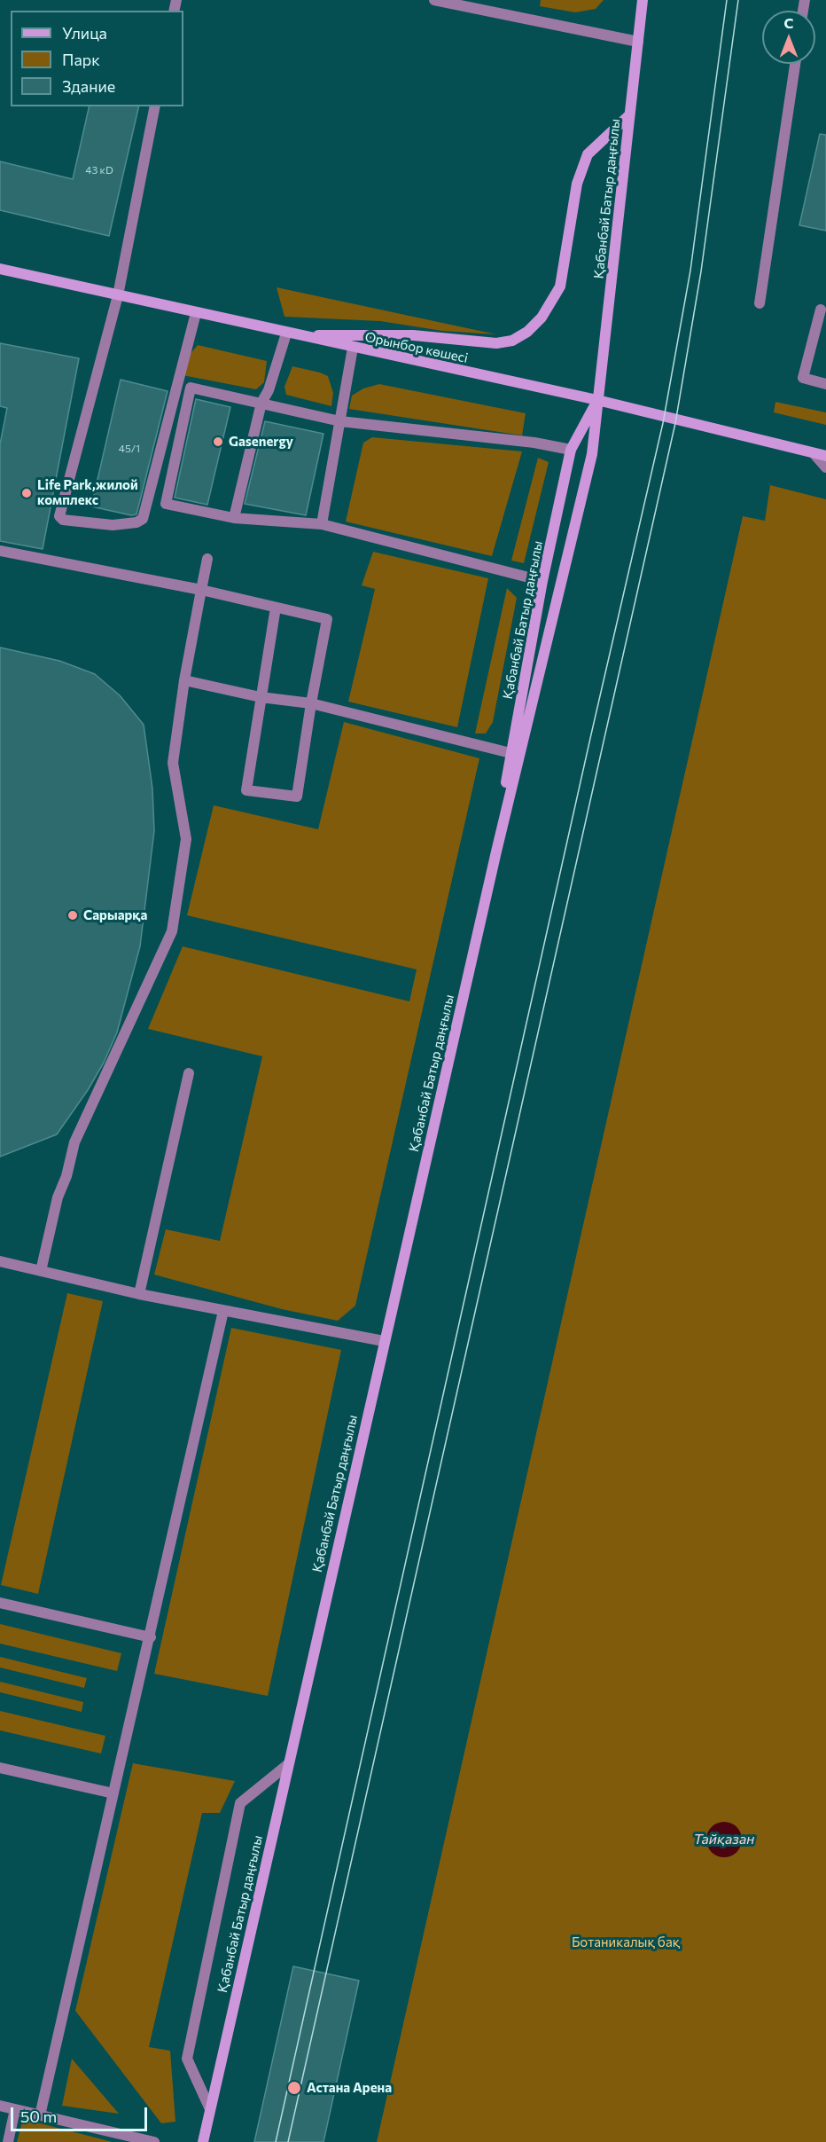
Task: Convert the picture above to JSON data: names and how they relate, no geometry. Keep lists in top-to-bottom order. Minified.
{"streets":{"main road":["Қабанбай Батыр даңғылы","Орынбор көшесі"]},"crossings":[["Қабанбай Батыр даңғылы","Орынбор көшесі"]],"water":["Тайқазан"],"parks":["Ботаникалық бақ"],"places":["Gasenergy","Life Park,жилой комплекс","Сарыарқа","Астана Арена"],"house_numbers":["43 кD","45/1"],"legend":["Улица","Парк","Здание"],"scale_bar":"50 m","north":"top"}
